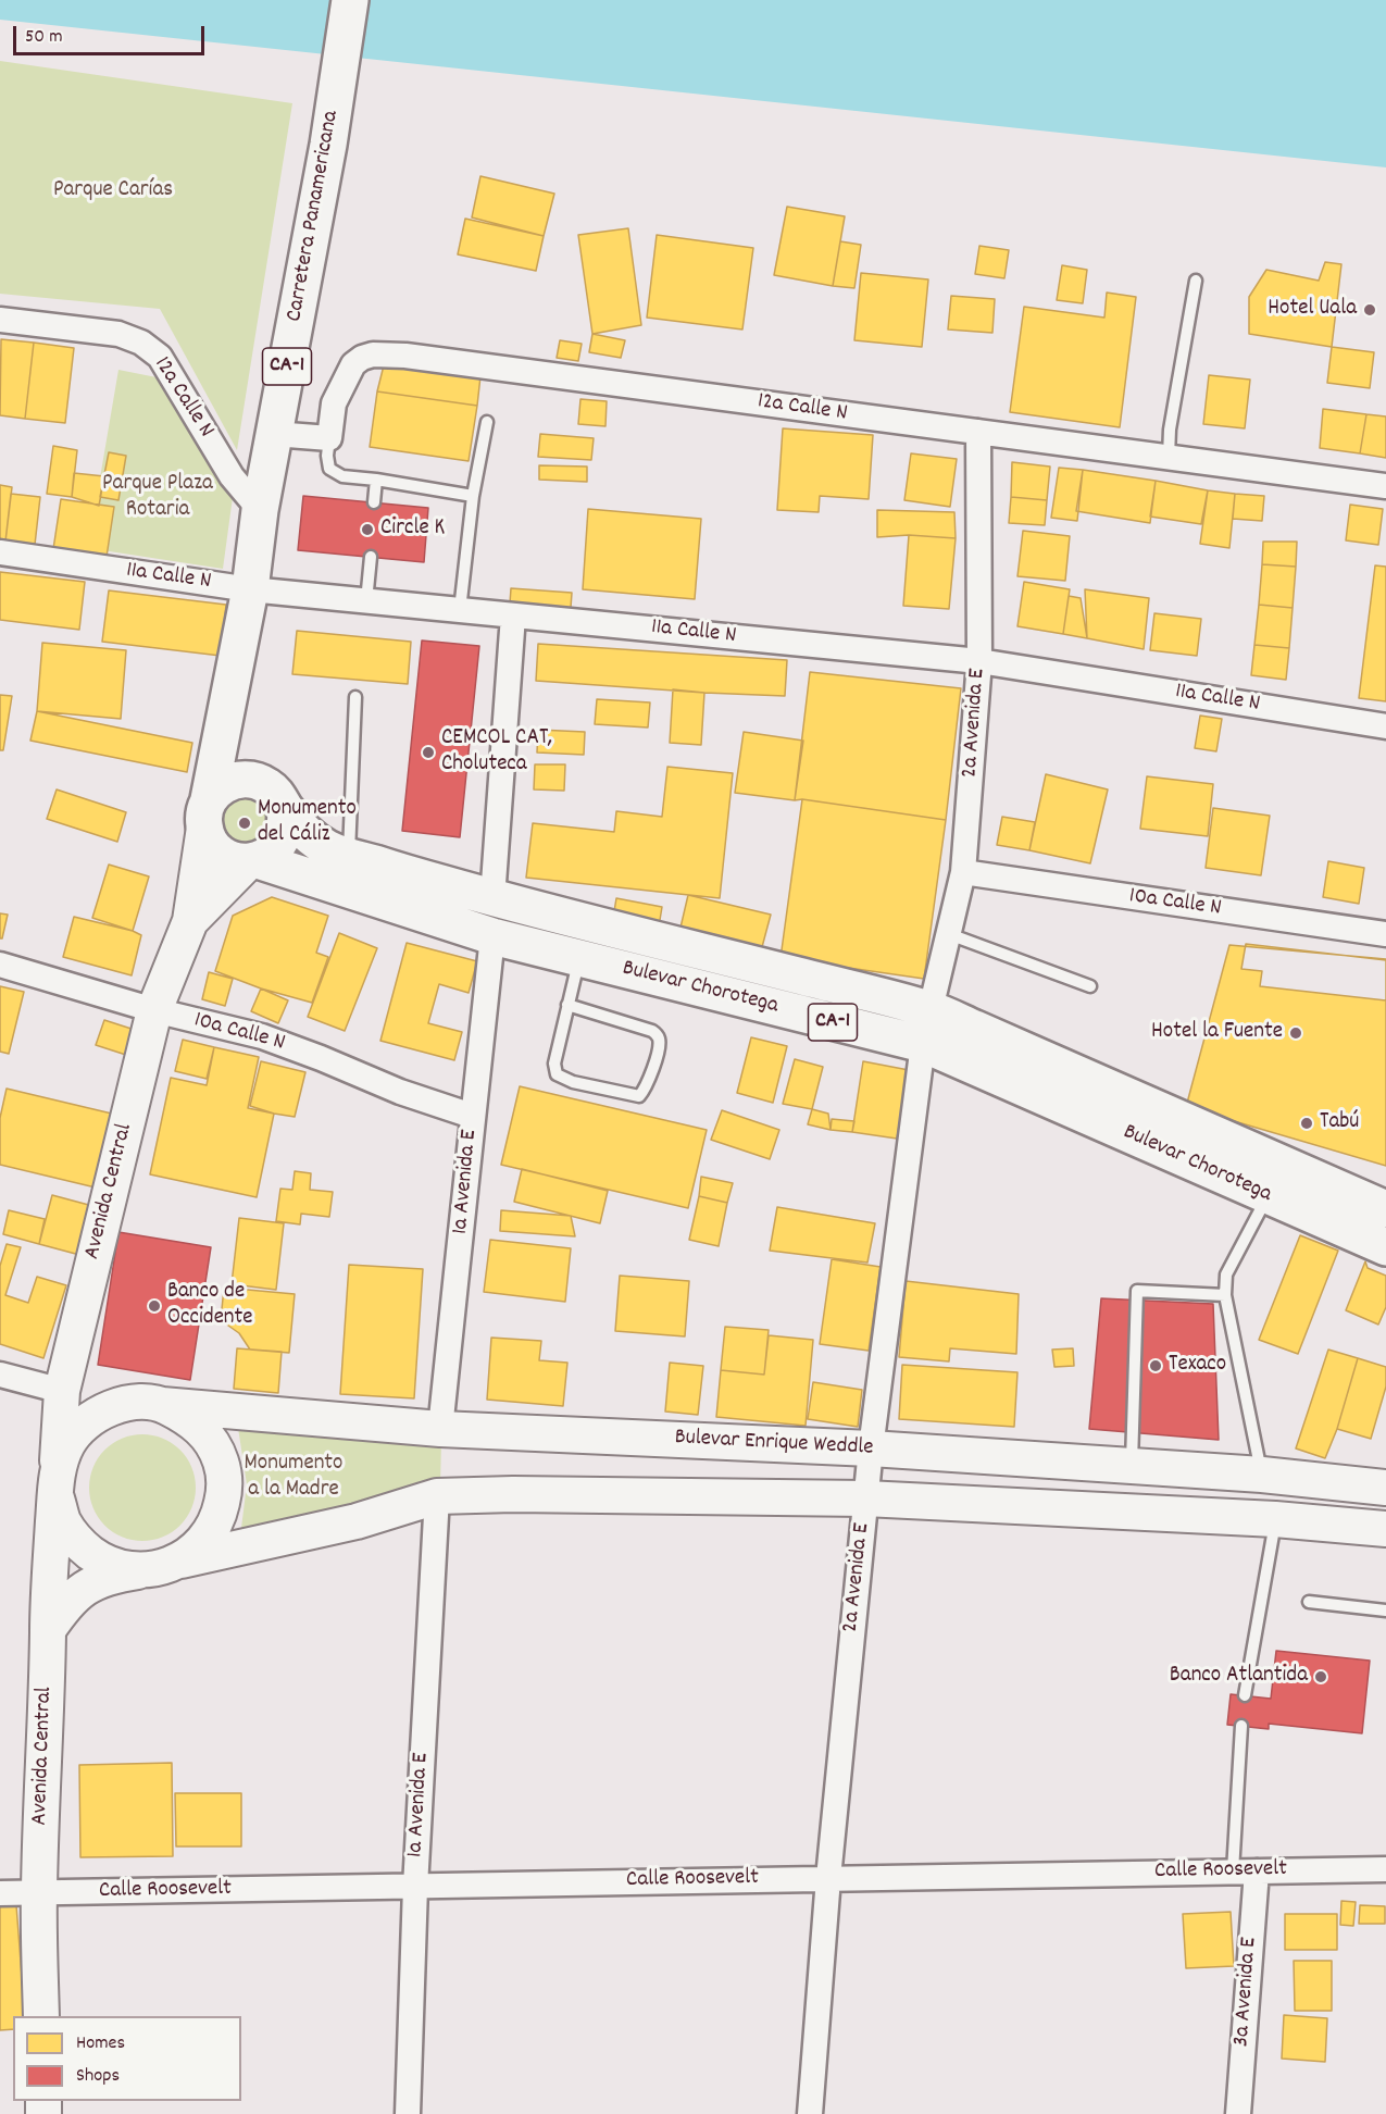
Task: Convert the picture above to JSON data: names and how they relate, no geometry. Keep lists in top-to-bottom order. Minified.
{"streets":{"highway":["Carretera Panamericana","CA-1","Bulevar Chorotega"],"street":["12a Calle N","11a Calle N","2a Avenida E","10a Calle N","1a Avenida E","Avenida Central","Bulevar Enrique Weddle","Calle Roosevelt","3a Avenida E"]},"crossings":[["Carretera Panamericana","CA-1"],["Carretera Panamericana","12a Calle N"],["Carretera Panamericana","11a Calle N"],["Carretera Panamericana","Bulevar Chorotega"],["Carretera Panamericana","Avenida Central"],["CA-1","Bulevar Chorotega"],["CA-1","Avenida Central"],["12a Calle N","2a Avenida E"],["11a Calle N","2a Avenida E"],["2a Avenida E","10a Calle N"],["2a Avenida E","Bulevar Chorotega"],["2a Avenida E","Bulevar Enrique Weddle"],["2a Avenida E","Calle Roosevelt"],["10a Calle N","1a Avenida E"],["10a Calle N","Avenida Central"],["Bulevar Chorotega","1a Avenida E"],["Bulevar Chorotega","Avenida Central"],["1a Avenida E","Bulevar Enrique Weddle"],["1a Avenida E","Calle Roosevelt"],["Avenida Central","Bulevar Enrique Weddle"],["Avenida Central","Calle Roosevelt"],["Calle Roosevelt","3a Avenida E"]],"parks":["Parque Carías","Parque Plaza Rotaria","Monumento a la Madre"],"places":["Hotel Uala","Circle K","CEMCOL CAT, Choluteca","Monumento del Cáliz","Hotel la Fuente","Tabú","Banco de Occidente","Texaco","Banco Atlantida"],"legend":["Homes","Shops"],"scale_bar":"50 m"}
